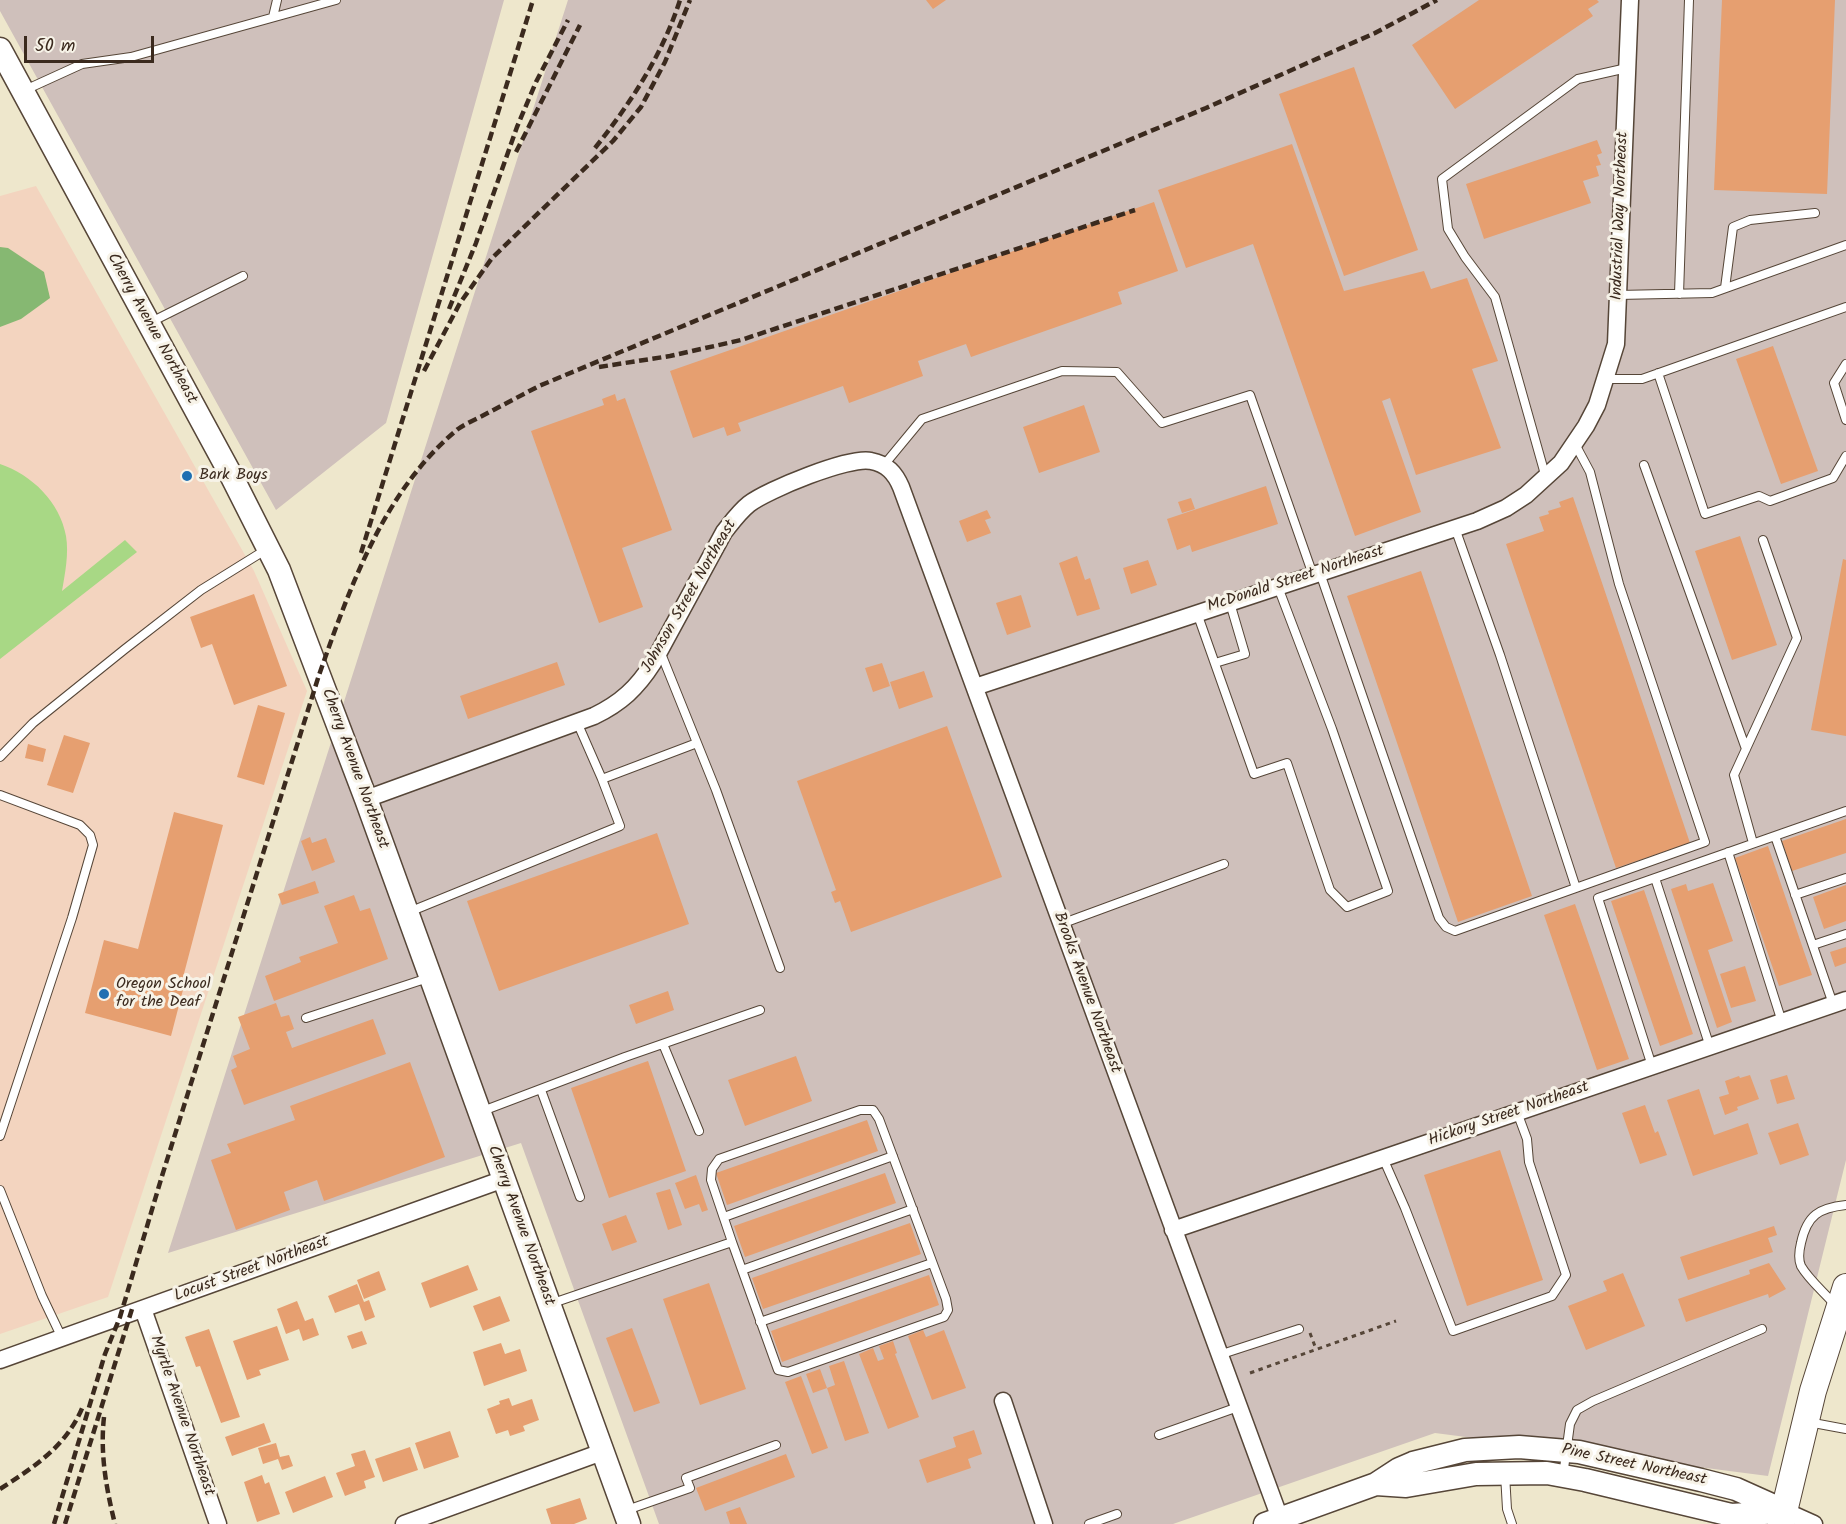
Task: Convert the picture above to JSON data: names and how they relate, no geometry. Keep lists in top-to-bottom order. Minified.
{"streets":{"main road":["Cherry Avenue Northeast","Pine Street Northeast"],"street":["Industrial Way Northeast","McDonald Street Northeast","Johnson Street Northeast","Brooks Avenue Northeast","Hickory Street Northeast","Locust Street Northeast","Myrtle Avenue Northeast"]},"crossings":[["Industrial Way Northeast","McDonald Street Northeast"],["Cherry Avenue Northeast","Johnson Street Northeast"],["Cherry Avenue Northeast","Locust Street Northeast"],["McDonald Street Northeast","Brooks Avenue Northeast"],["Johnson Street Northeast","Brooks Avenue Northeast"],["Brooks Avenue Northeast","Hickory Street Northeast"],["Brooks Avenue Northeast","Pine Street Northeast"],["Locust Street Northeast","Myrtle Avenue Northeast"]],"places":["Bark Boys","Oregon School for the Deaf"],"scale_bar":"50 m"}
